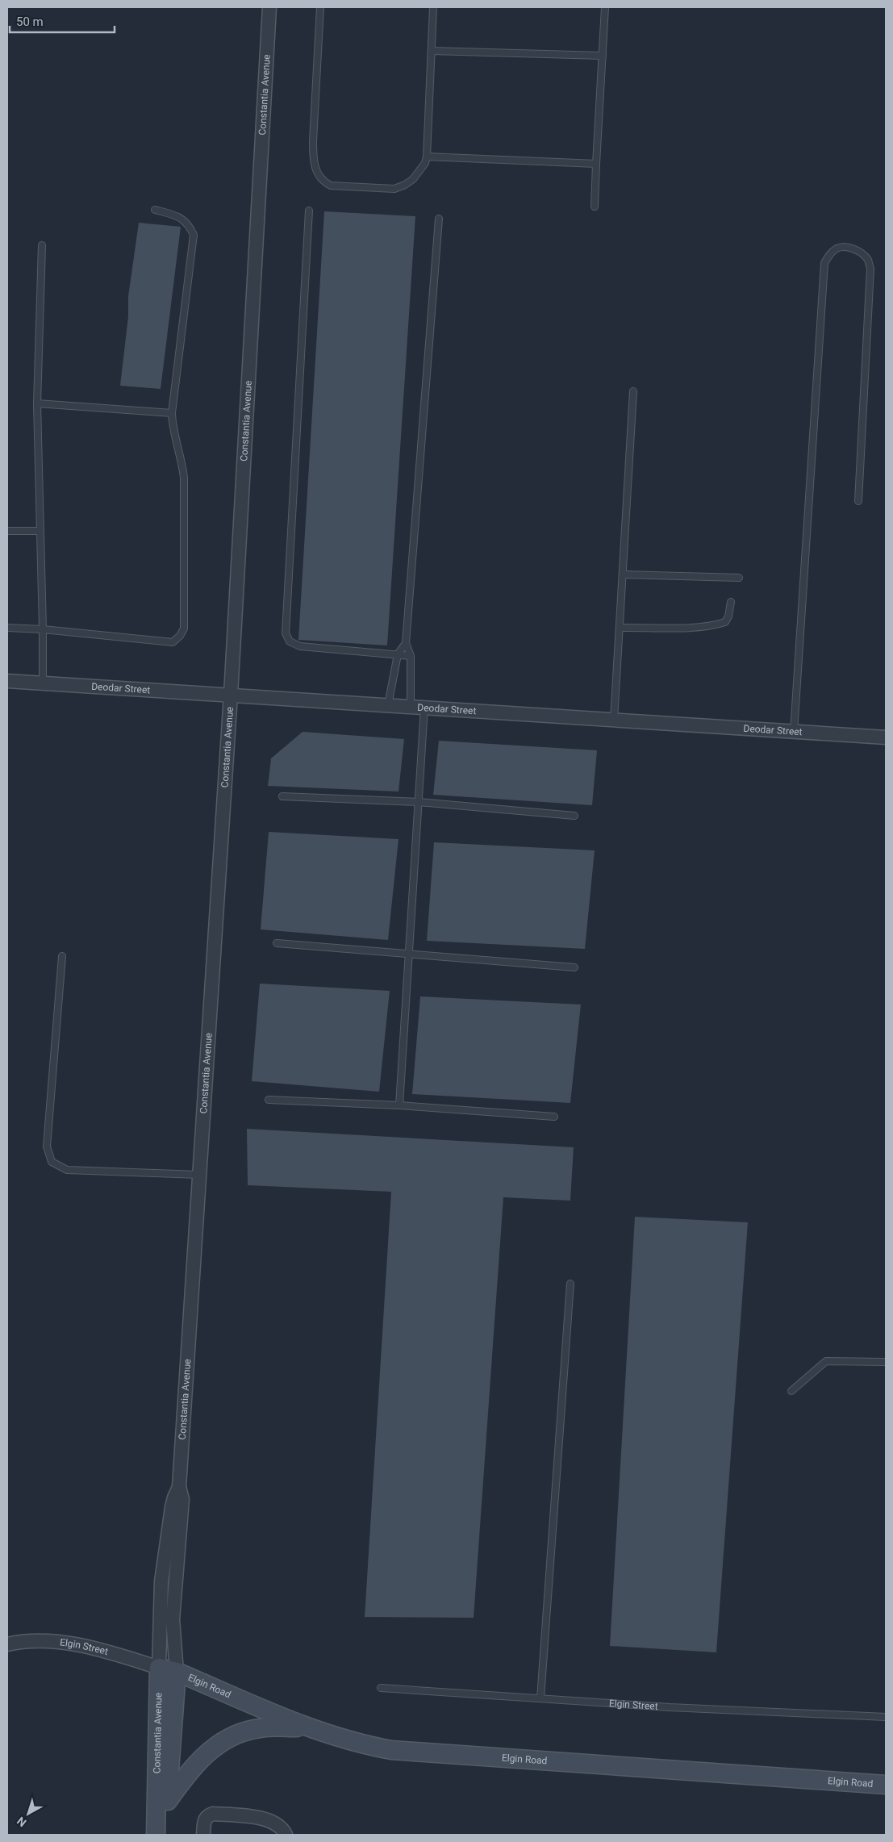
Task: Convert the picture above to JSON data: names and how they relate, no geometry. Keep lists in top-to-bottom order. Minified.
{"streets":{"street":["Constantia Avenue","Deodar Street","Elgin Street","Elgin Road"]},"crossings":[["Constantia Avenue","Deodar Street"],["Constantia Avenue","Elgin Street"],["Constantia Avenue","Elgin Road"],["Elgin Street","Elgin Road"]],"scale_bar":"50 m","north":"bottom left"}
